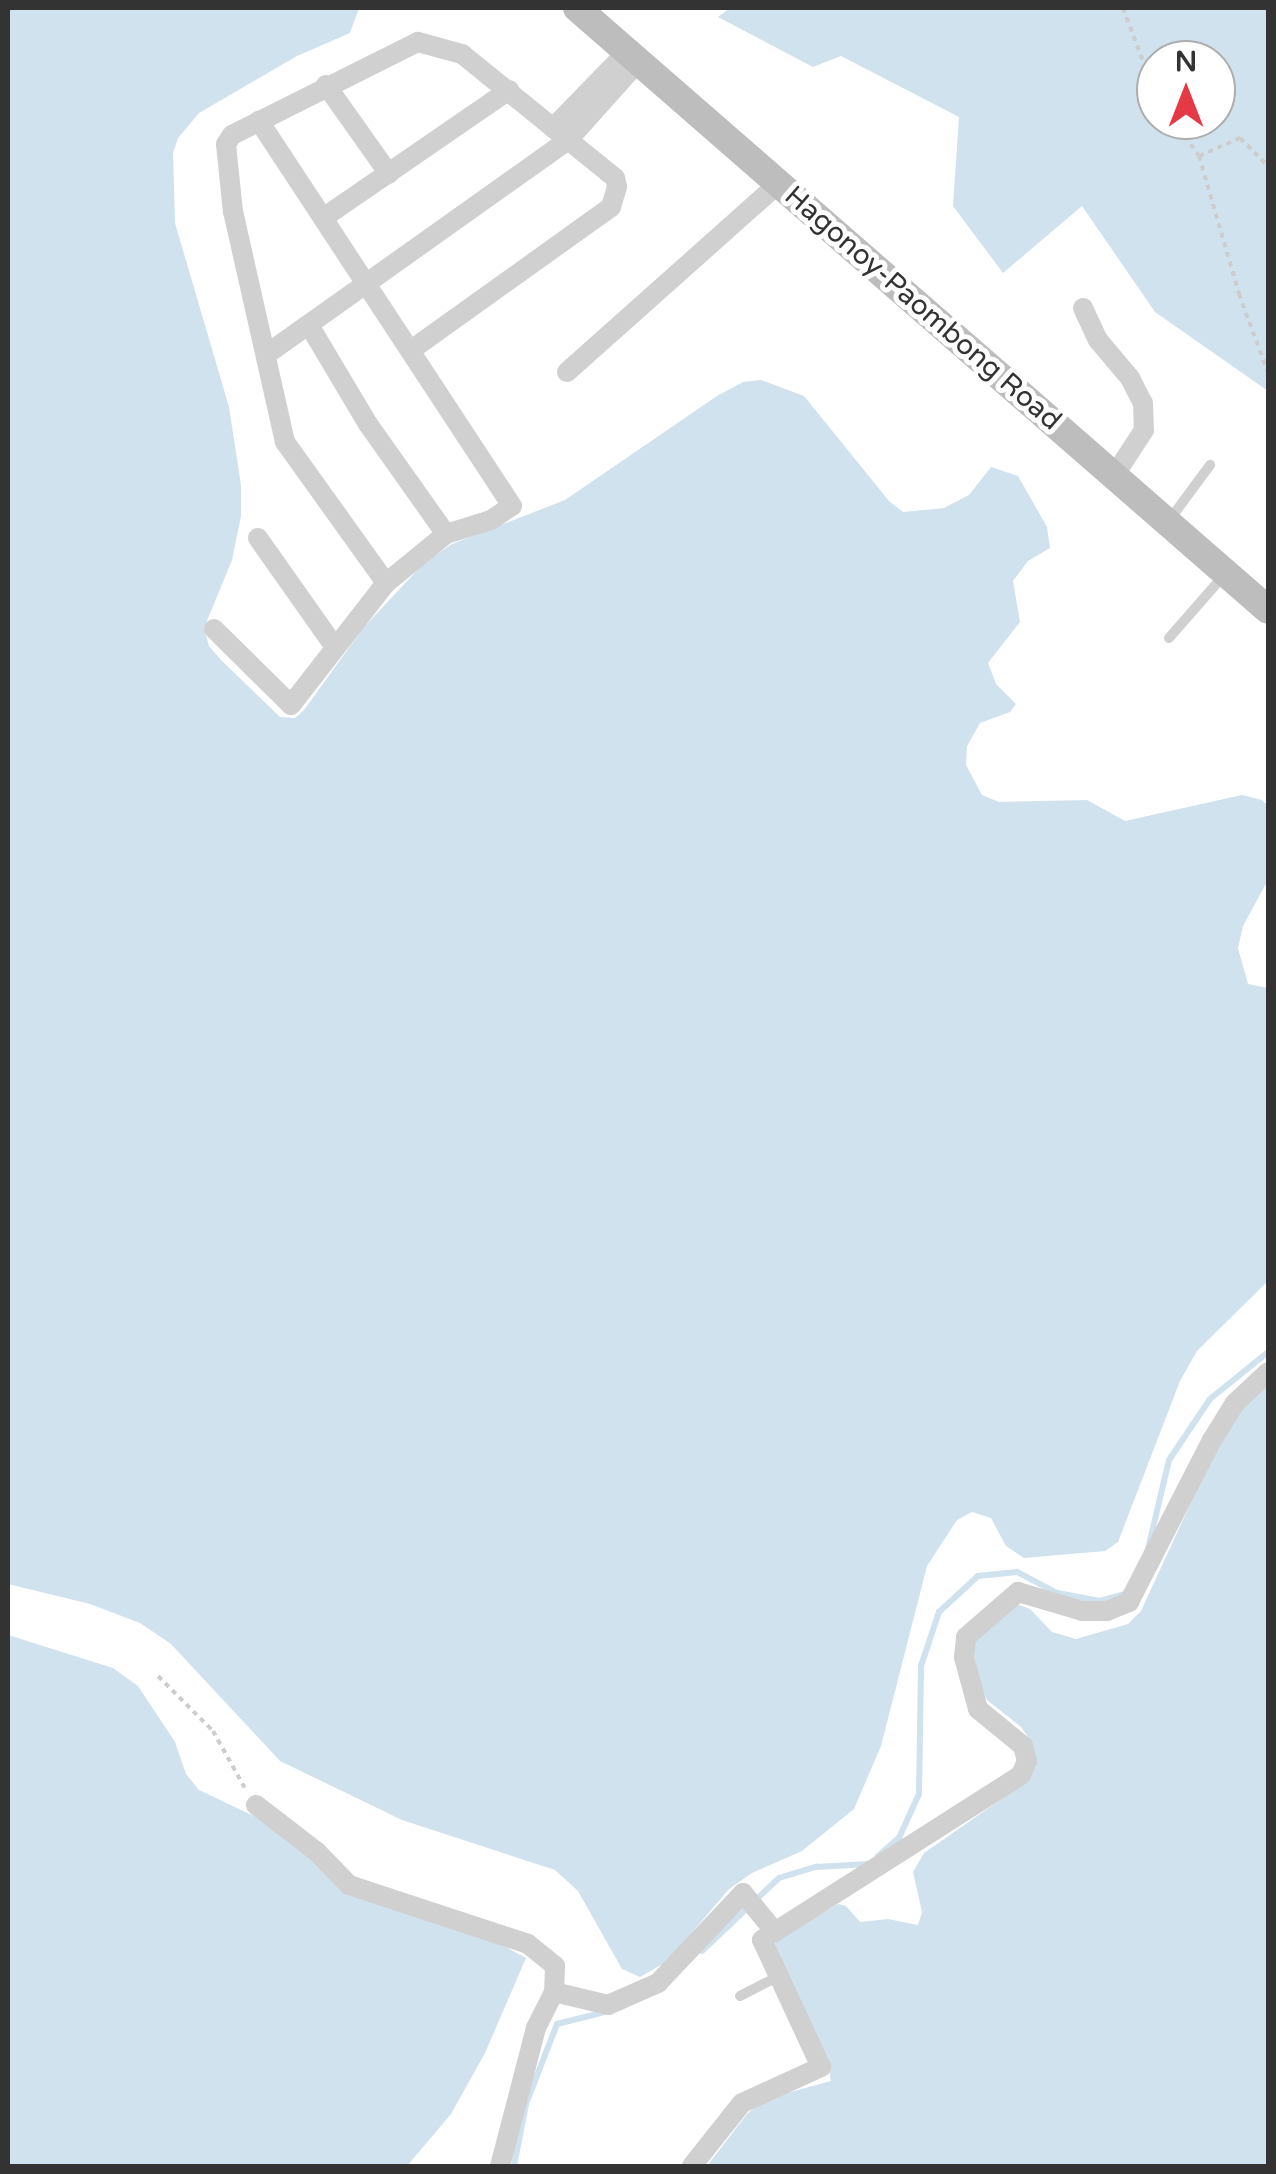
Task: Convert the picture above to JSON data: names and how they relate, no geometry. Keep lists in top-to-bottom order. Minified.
{"streets":{"main road":["Hagonoy-Paombong Road"]},"north":"top"}
